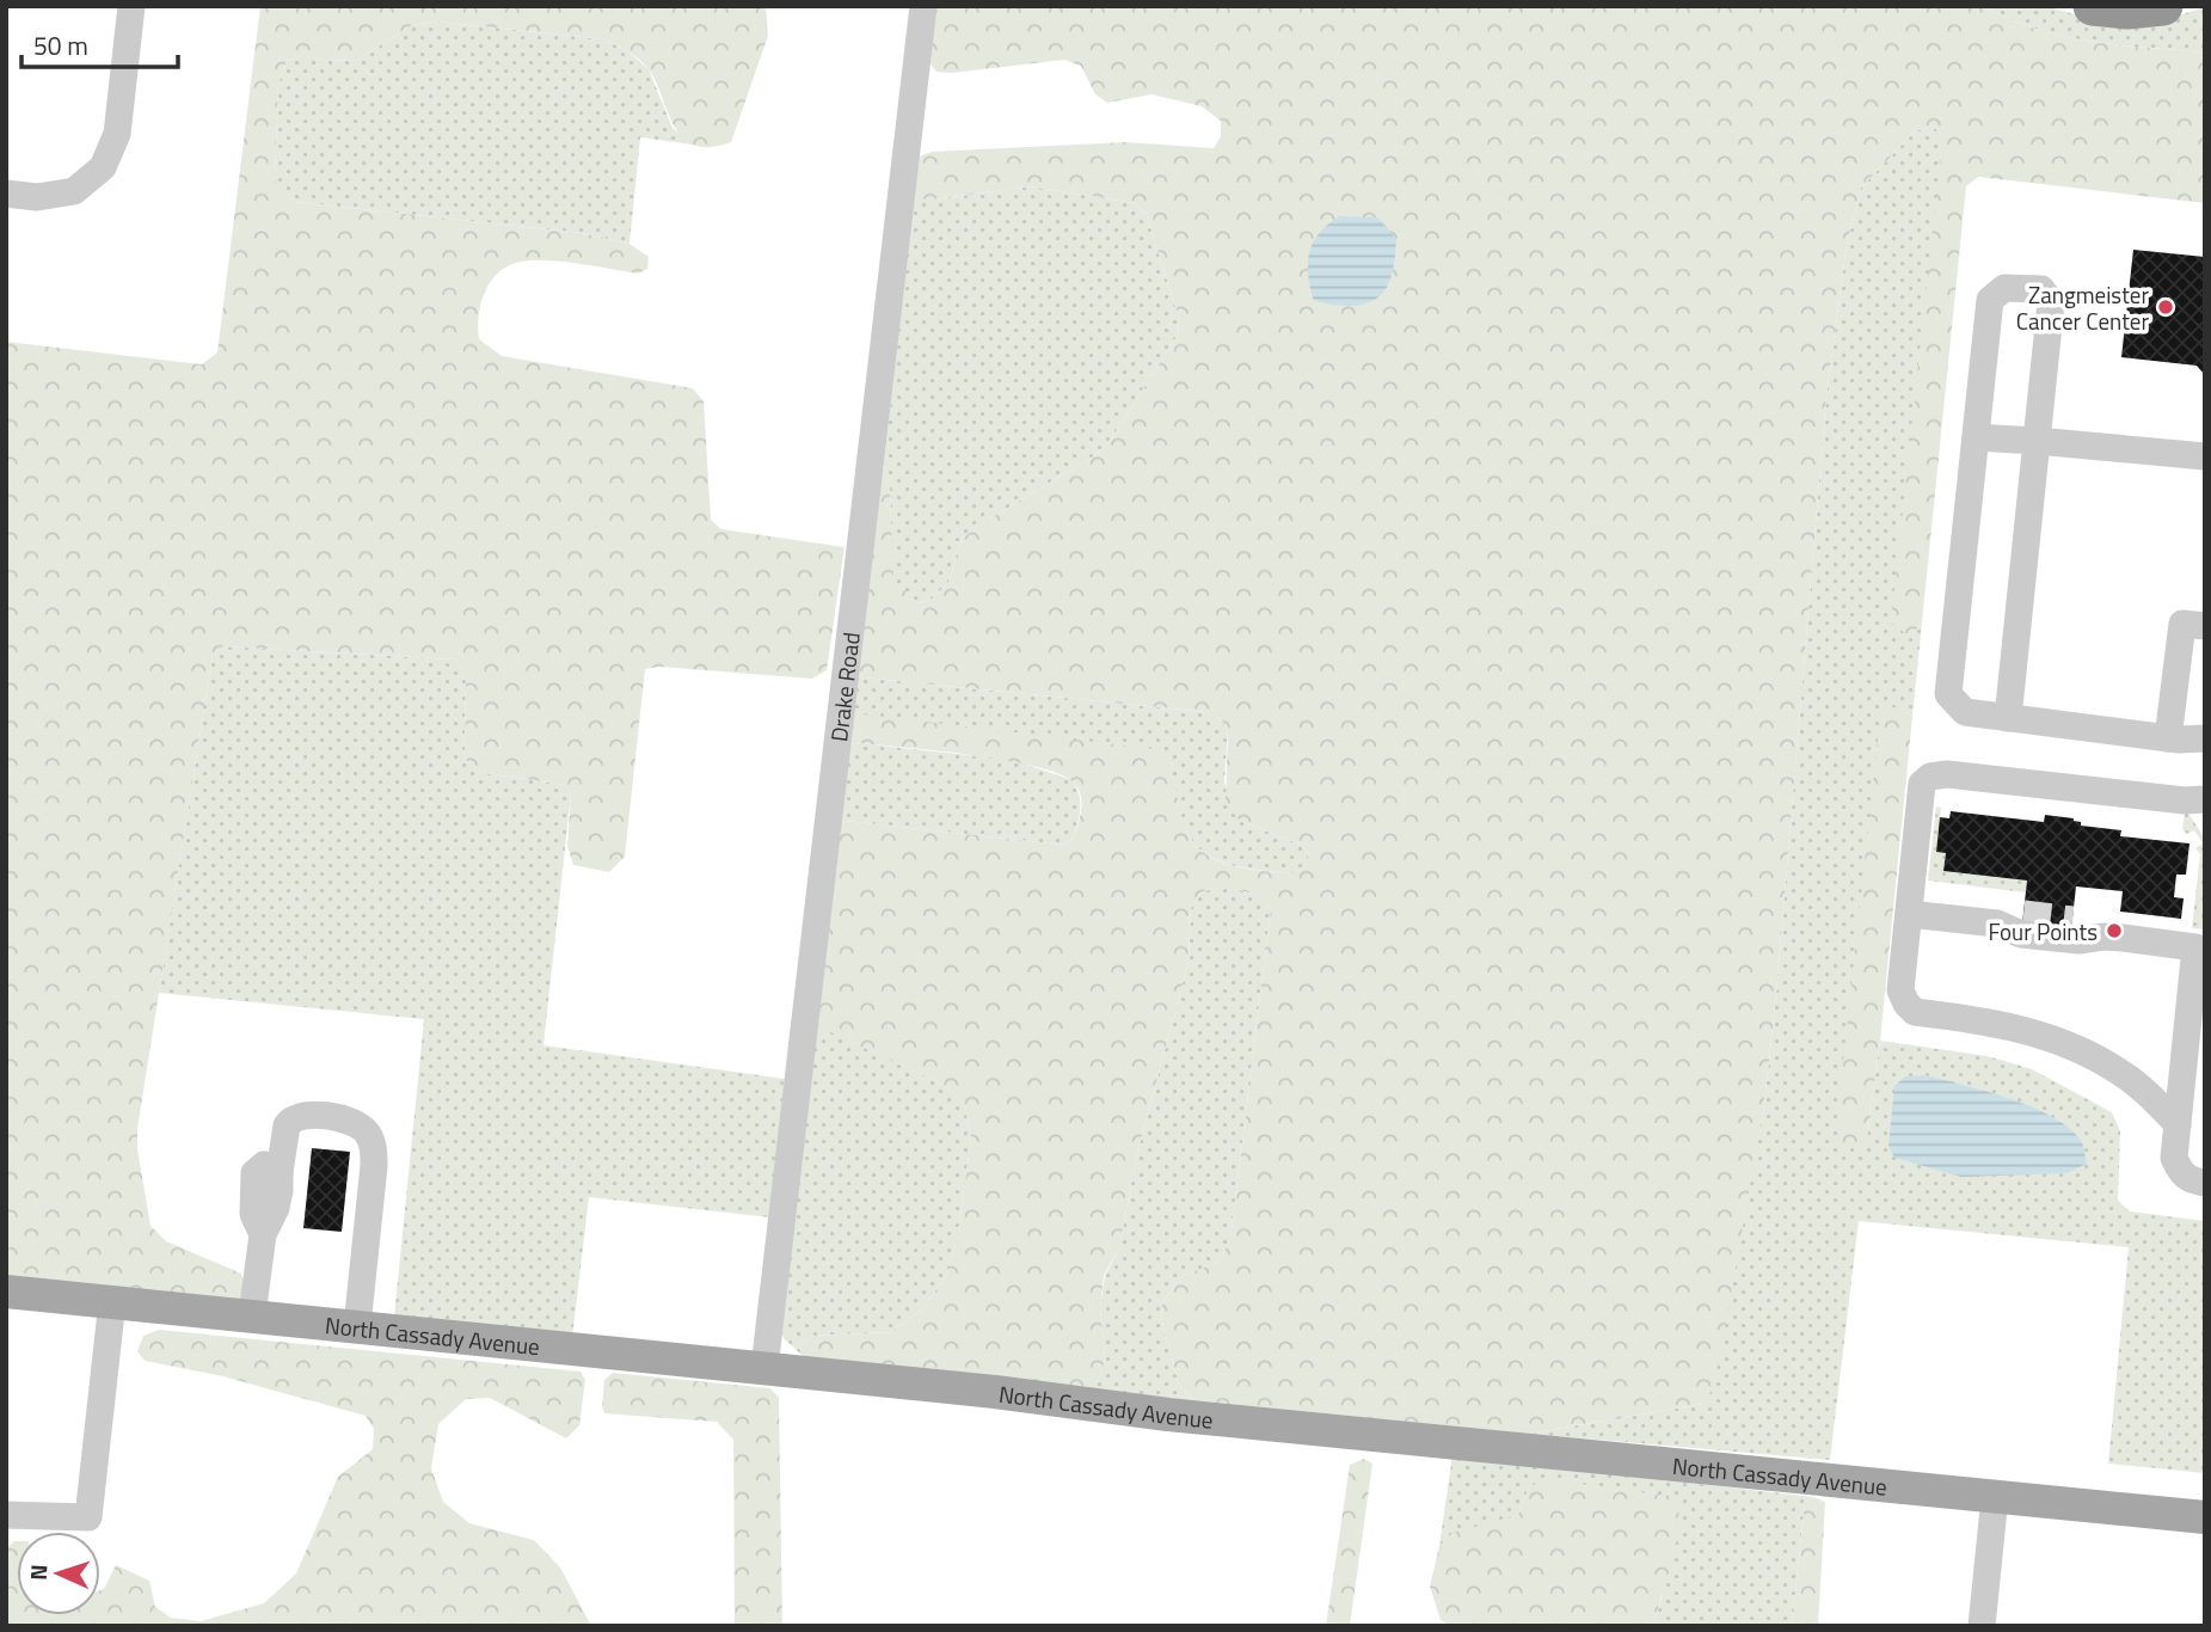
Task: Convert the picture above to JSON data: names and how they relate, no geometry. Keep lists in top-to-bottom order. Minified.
{"streets":{"main road":["North Cassady Avenue"],"street":["Drake Road"]},"crossings":[["Drake Road","North Cassady Avenue"]],"places":["Zangmeister Cancer Center","Four Points"],"scale_bar":"50 m","north":"left"}
